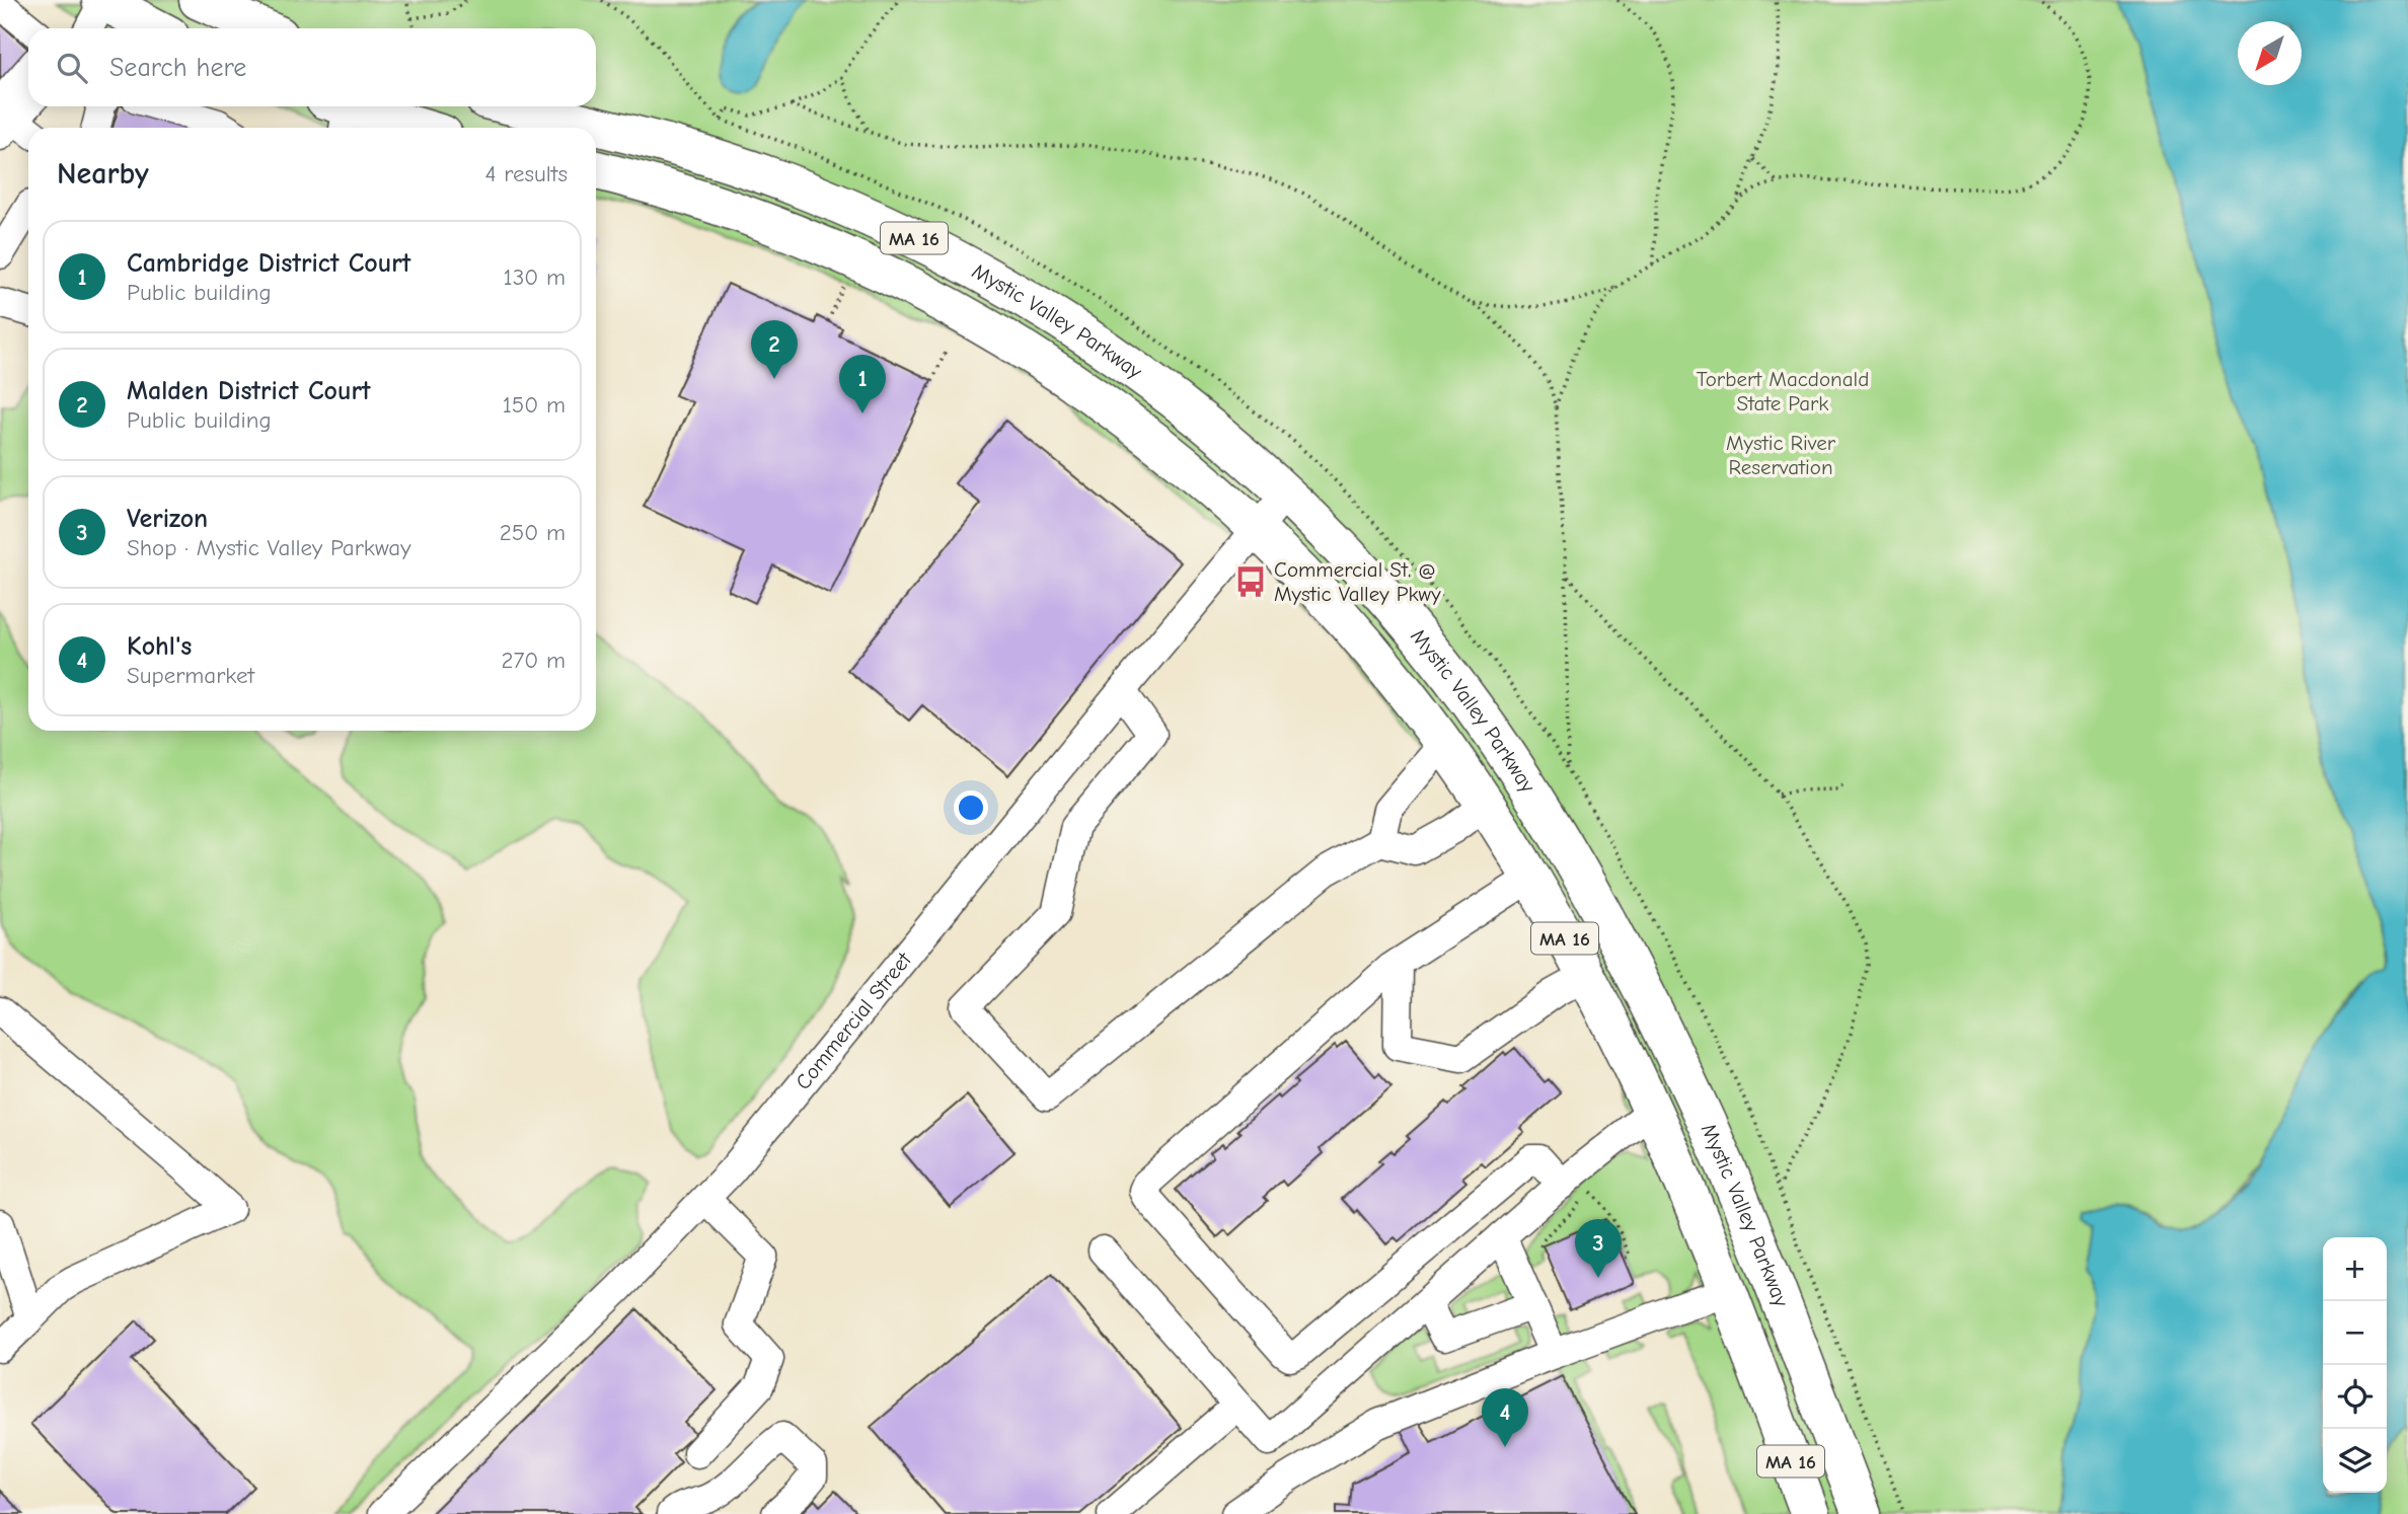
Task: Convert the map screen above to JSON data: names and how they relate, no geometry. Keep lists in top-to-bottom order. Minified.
{"streets":{"highway":["MA 16","Mystic Valley Parkway"],"street":["Commercial Street"]},"crossings":[["Mystic Valley Parkway","Commercial Street"]],"parks":["Torbert Macdonald State Park","Mystic River Reservation"],"places":{"bus stop":["Commercial St. @ Mystic Valley Pkwy"]},"north":"bottom left","page":{"search":"Search here","heading":["Nearby","4 results"],"list":[{"mark":"1","name":"Cambridge District Court","note":"Public building","value":"130 m"},{"mark":"2","name":"Malden District Court","note":"Public building","value":"150 m"},{"mark":"3","name":"Verizon","note":"Shop · Mystic Valley Parkway","value":"250 m"},{"mark":"4","name":"Kohl's","note":"Supermarket","value":"270 m"}],"pins":["2","1","3","4"],"map_buttons":["+","−"]}}
